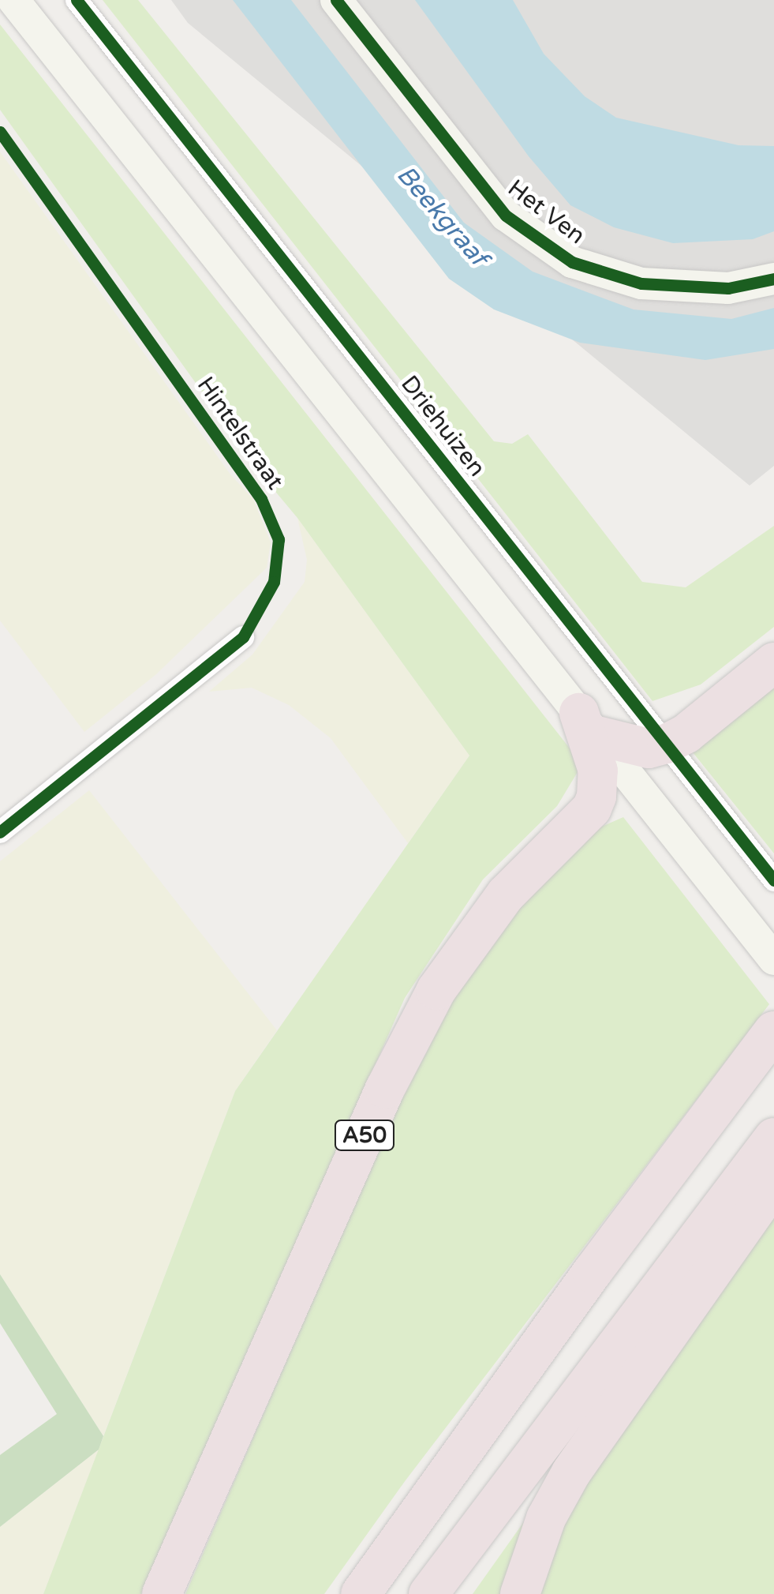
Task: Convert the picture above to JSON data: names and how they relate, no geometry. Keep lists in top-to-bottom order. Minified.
{"streets":{"highway":["A50"],"main road":["Het Ven"],"street":["Driehuizen"],"cycle path":["Hintelstraat"]},"water":["Beekgraaf"]}
